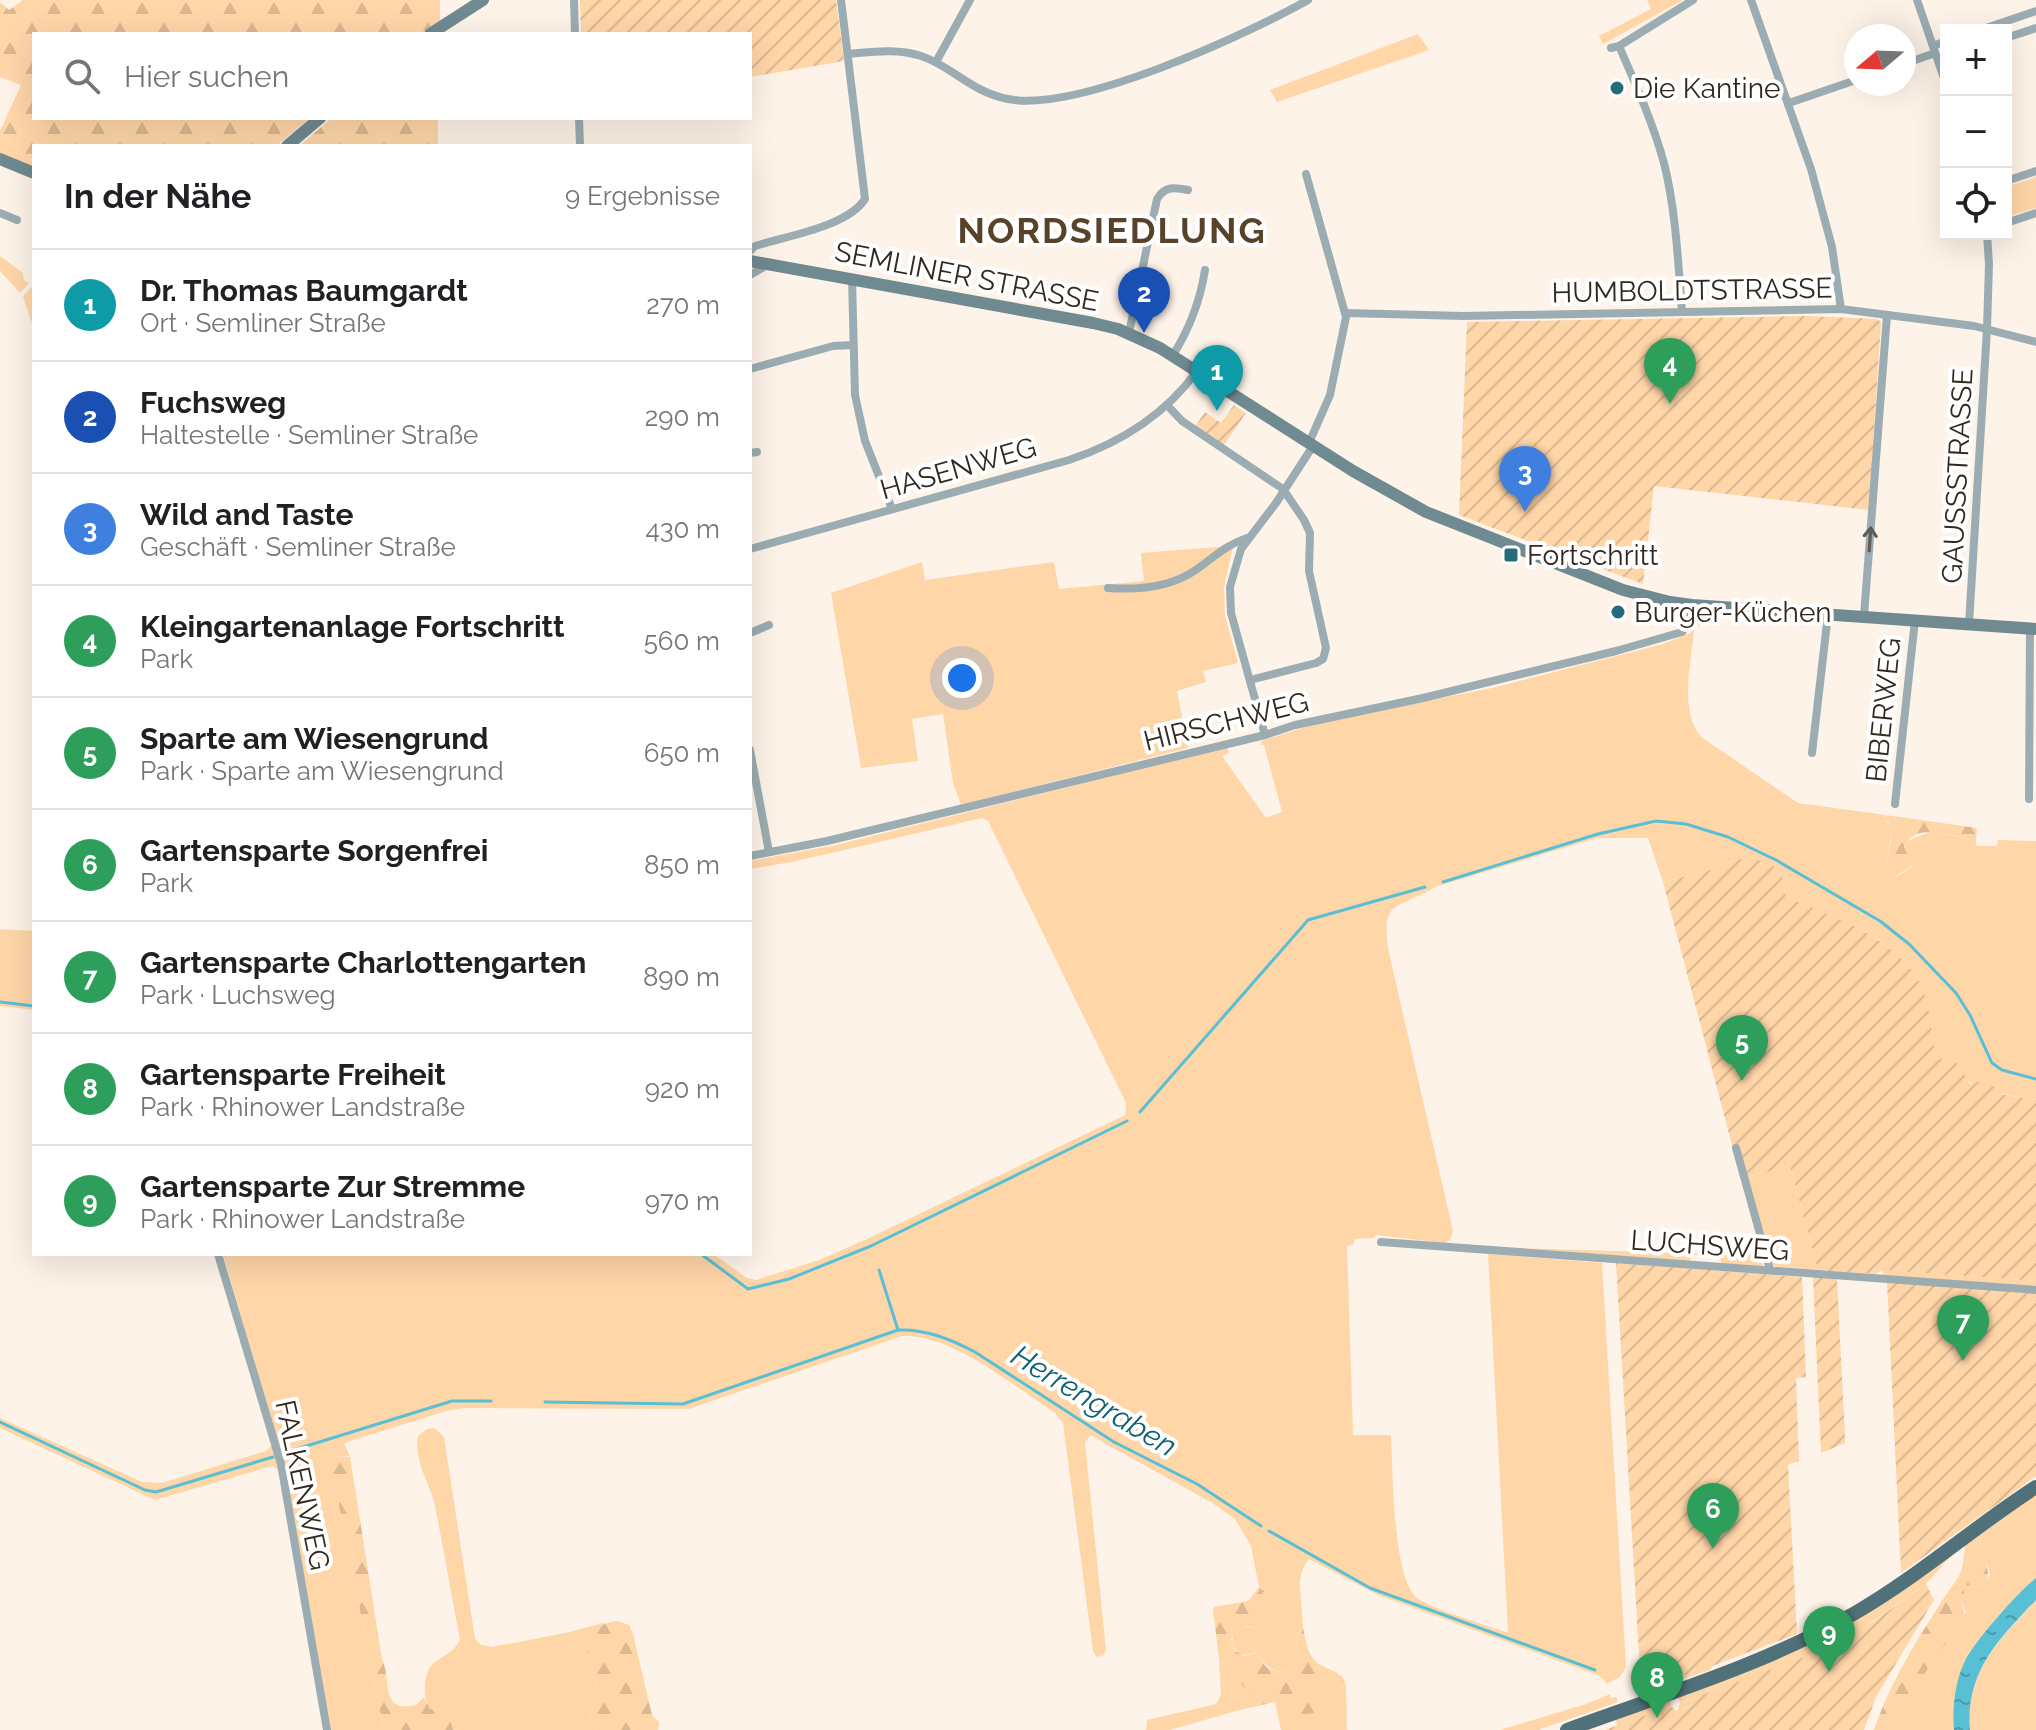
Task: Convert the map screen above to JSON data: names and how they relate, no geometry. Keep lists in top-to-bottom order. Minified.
{"streets":{"street":["SEMLINER STRASSE","HUMBOLDTSTRASSE","HASENWEG","GAUSSSTRASSE","BIBERWEG","HIRSCHWEG","LUCHSWEG","FALKENWEG"]},"crossings":[["SEMLINER STRASSE","HASENWEG"],["SEMLINER STRASSE","GAUSSSTRASSE"],["SEMLINER STRASSE","BIBERWEG"],["SEMLINER STRASSE","HIRSCHWEG"],["HUMBOLDTSTRASSE","GAUSSSTRASSE"]],"districts":["NORDSIEDLUNG"],"water":["Herrengraben"],"places":{"other":["Die Kantine","Burger-Küchen"],"transit":["Fortschritt"]},"north":"left","page":{"map_buttons":["+","−"],"search":"Hier suchen","heading":["In der Nähe","9 Ergebnisse"],"list":[{"mark":"1","name":"Dr. Thomas Baumgardt","note":"Ort · Semliner Straße","value":"270 m"},{"mark":"2","name":"Fuchsweg","note":"Haltestelle · Semliner Straße","value":"290 m"},{"mark":"3","name":"Wild and Taste","note":"Geschäft · Semliner Straße","value":"430 m"},{"mark":"4","name":"Kleingartenanlage Fortschritt","note":"Park","value":"560 m"},{"mark":"5","name":"Sparte am Wiesengrund","note":"Park · Sparte am Wiesengrund","value":"650 m"},{"mark":"6","name":"Gartensparte Sorgenfrei","note":"Park","value":"850 m"},{"mark":"7","name":"Gartensparte Charlottengarten","note":"Park · Luchsweg","value":"890 m"},{"mark":"8","name":"Gartensparte Freiheit","note":"Park · Rhinower Landstraße","value":"920 m"},{"mark":"9","name":"Gartensparte Zur Stremme","note":"Park · Rhinower Landstraße","value":"970 m"}],"pins":["2","4","1","3","5","7","6","9","8"]}}
